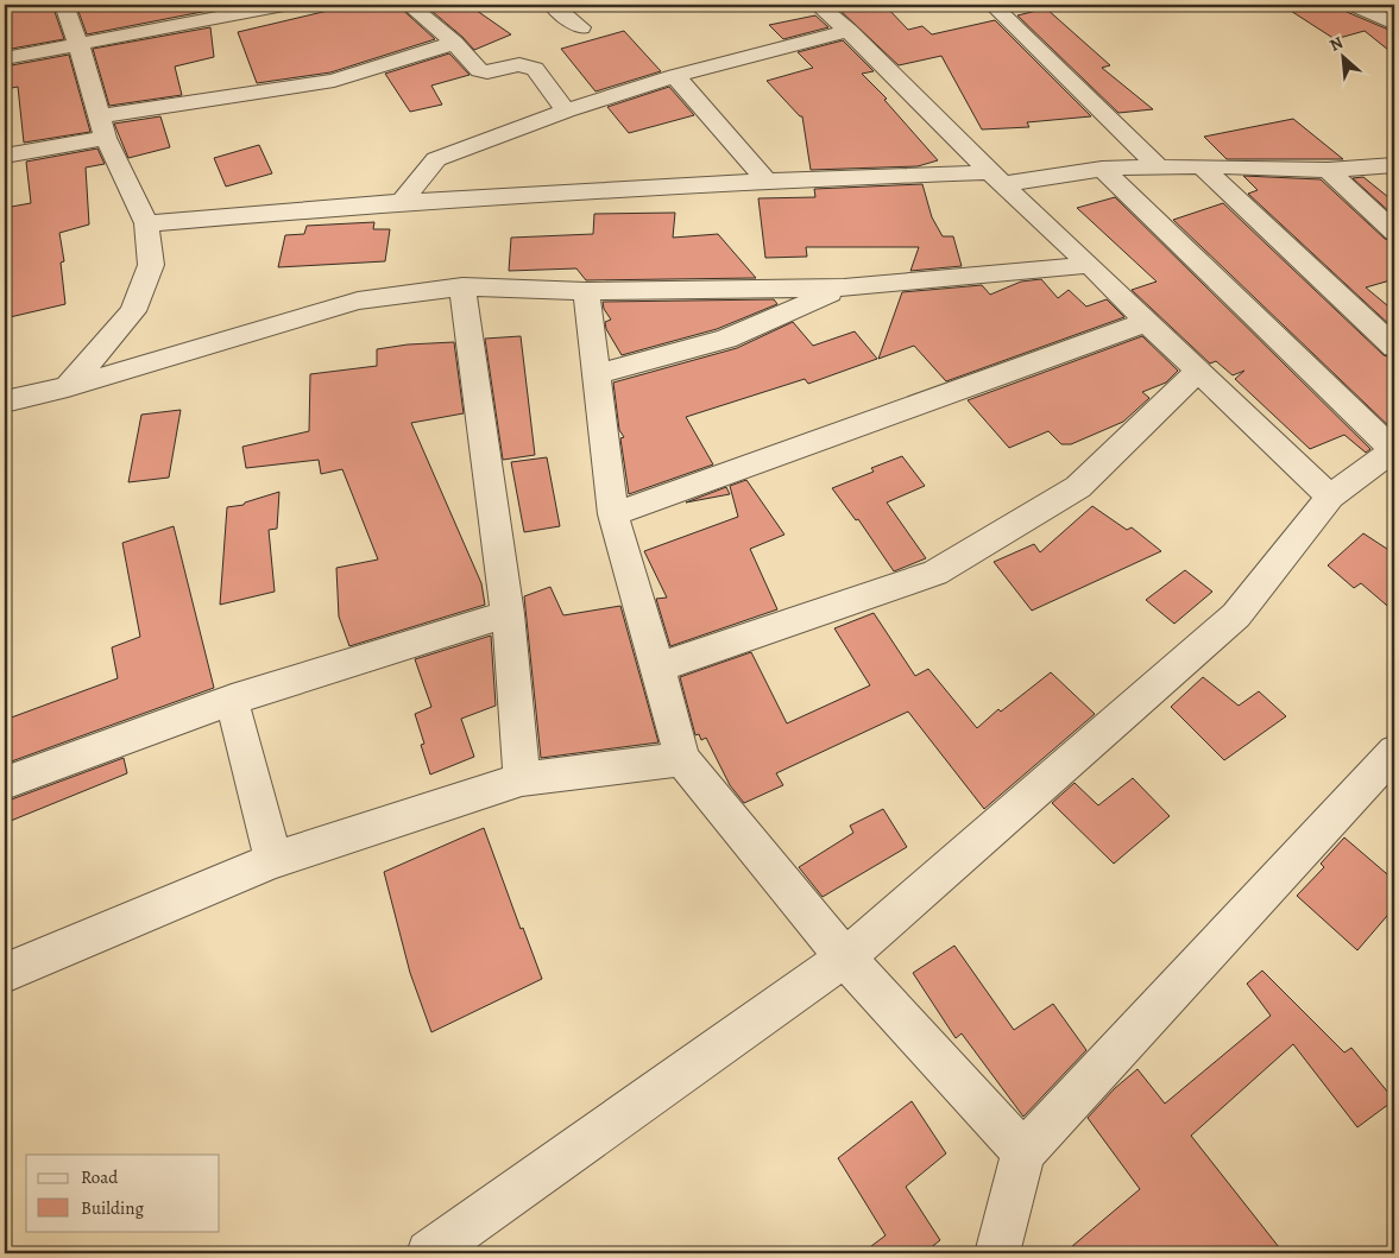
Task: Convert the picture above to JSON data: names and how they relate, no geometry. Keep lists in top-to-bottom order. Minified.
{"legend":["Road","Building"],"north":"top left"}
